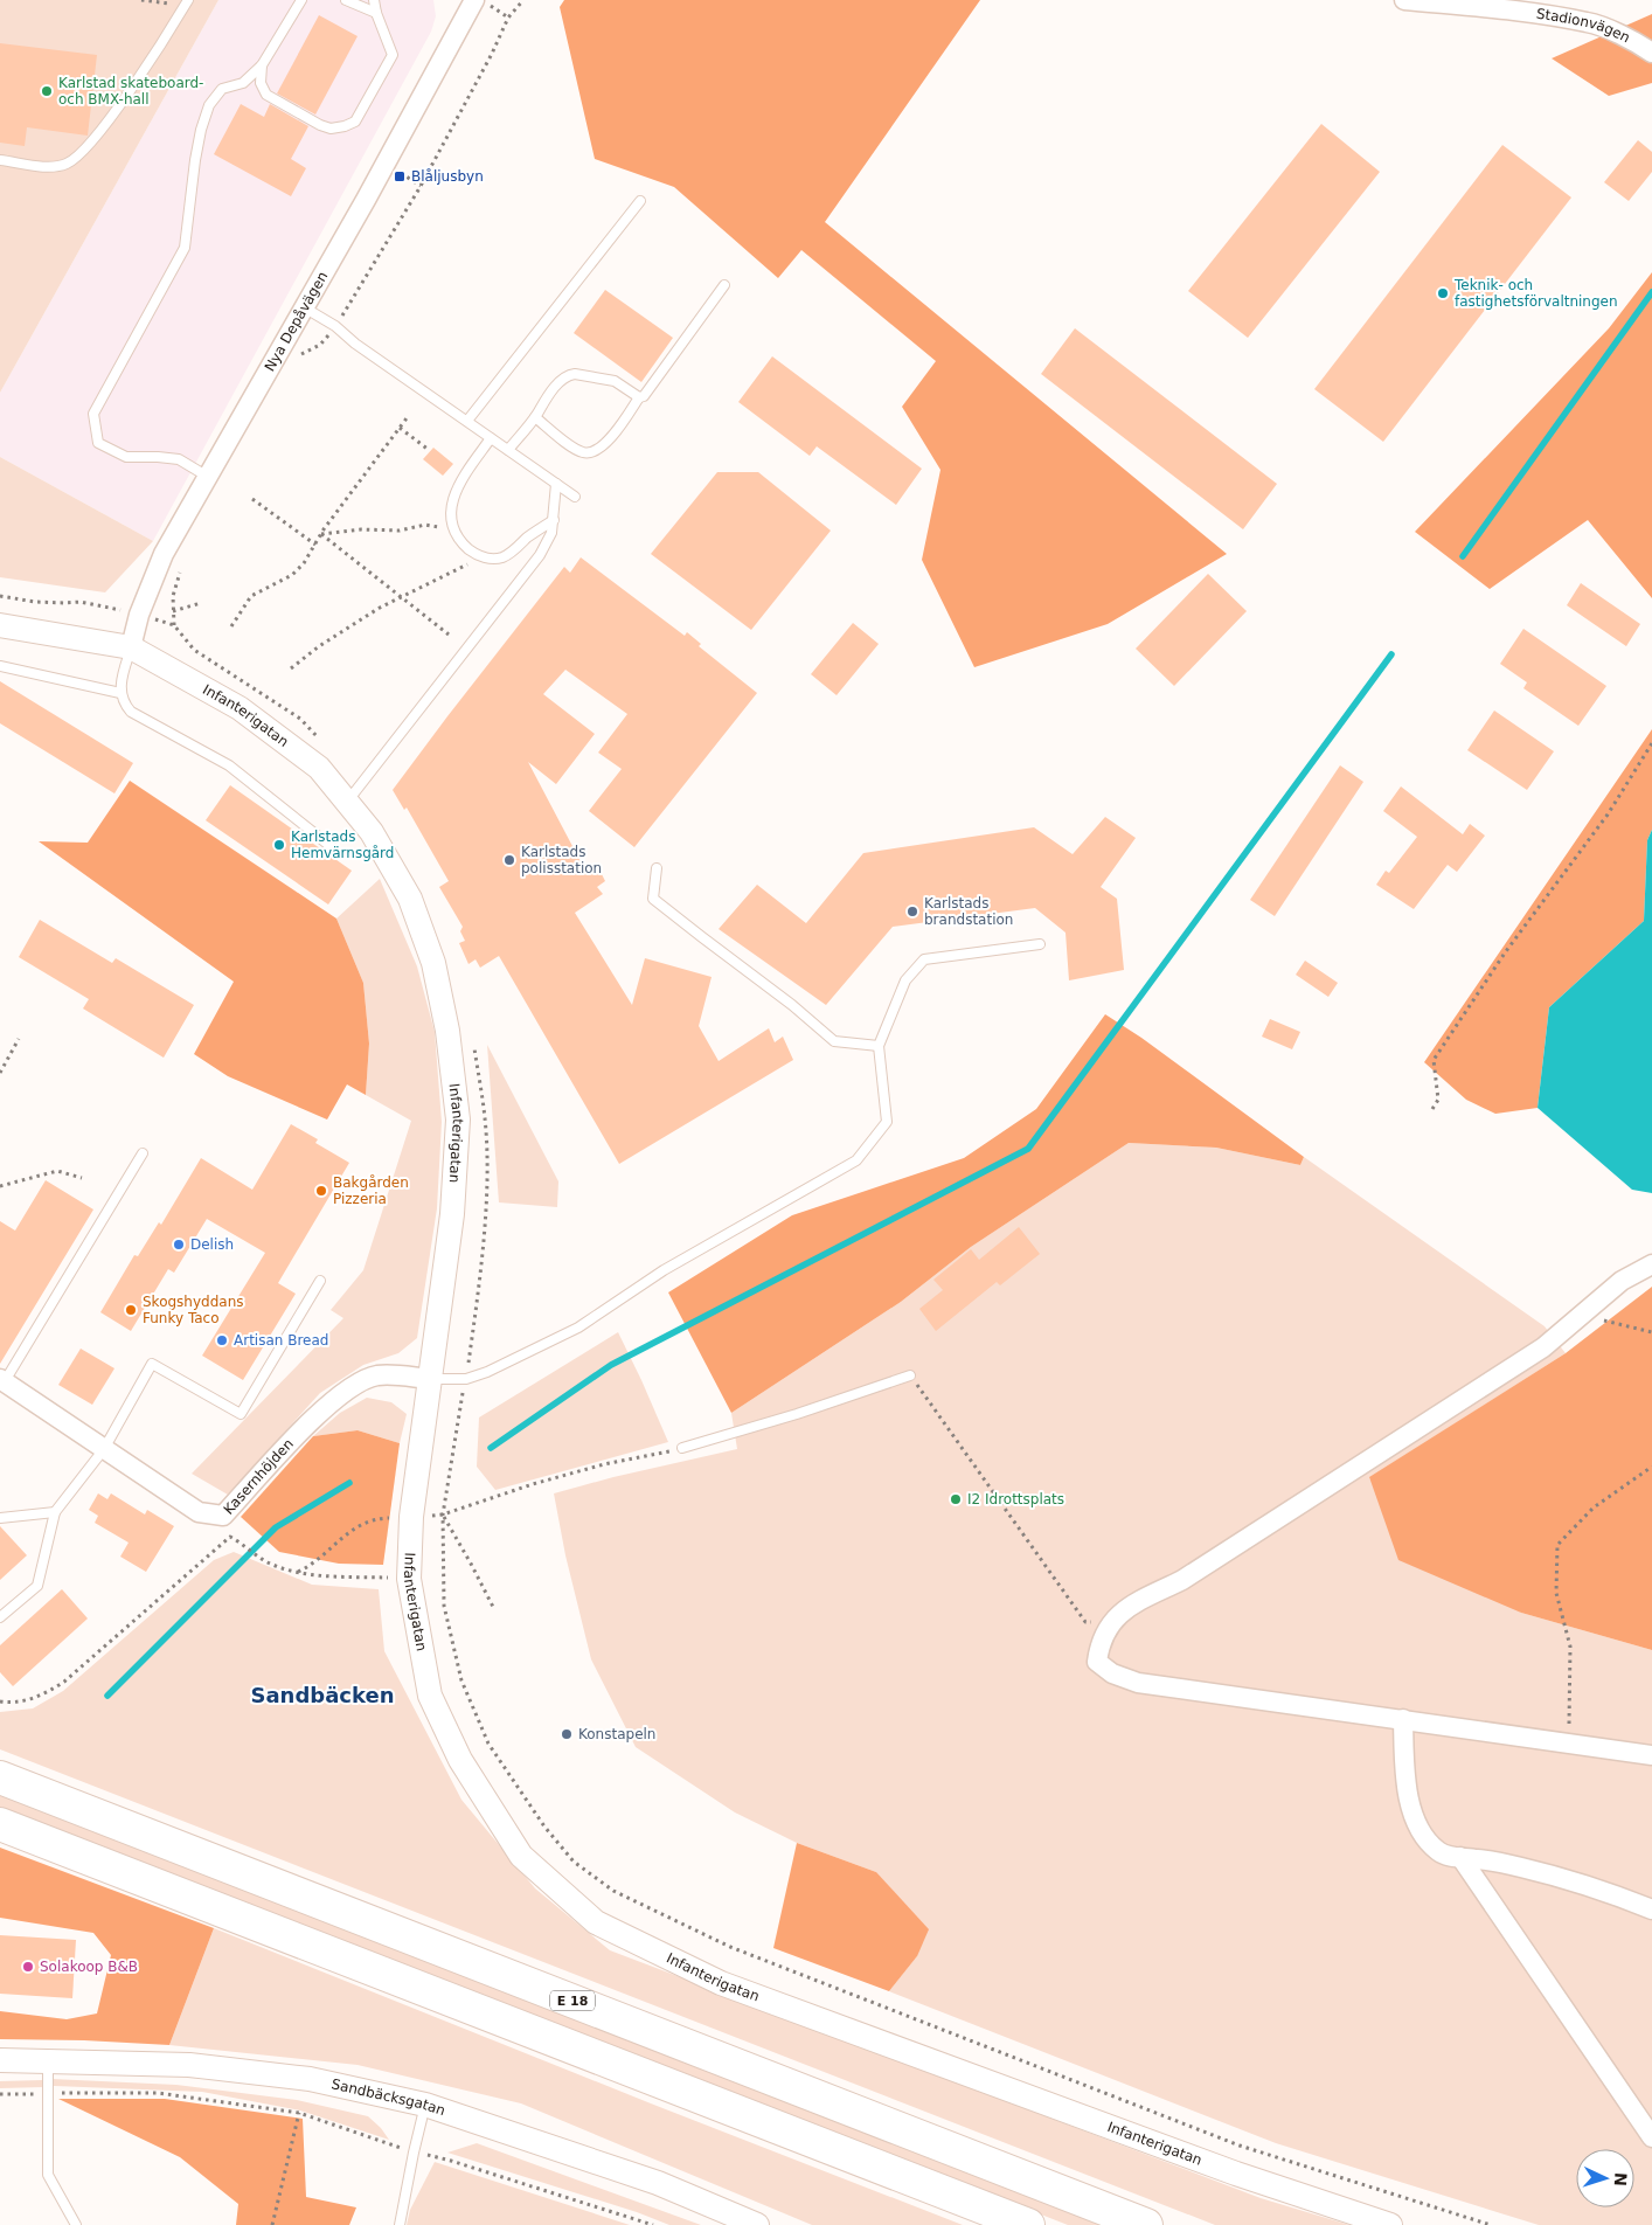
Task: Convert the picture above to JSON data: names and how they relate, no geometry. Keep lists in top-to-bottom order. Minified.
{"streets":{"highway":["E 18"],"street":["Stadionvägen","Nya Depåvägen","Infanterigatan","Kasernhöjden","Sandbäcksgatan"]},"crossings":[["Nya Depåvägen","Infanterigatan"],["Infanterigatan","Kasernhöjden"]],"districts":["Sandbäcken"],"places":{"other":["Karlstad skateboard- och BMX-hall","Teknik- och fastighetsförvaltningen","Karlstads Hemvärnsgård","Karlstads polisstation","Karlstads brandstation","Bakgården Pizzeria","Delish","Skogshyddans Funky Taco","Artisan Bread","I2 Idrottsplats","Konstapeln","Solakoop B&B"],"transit":["Blåljusbyn"]},"north":"right"}
